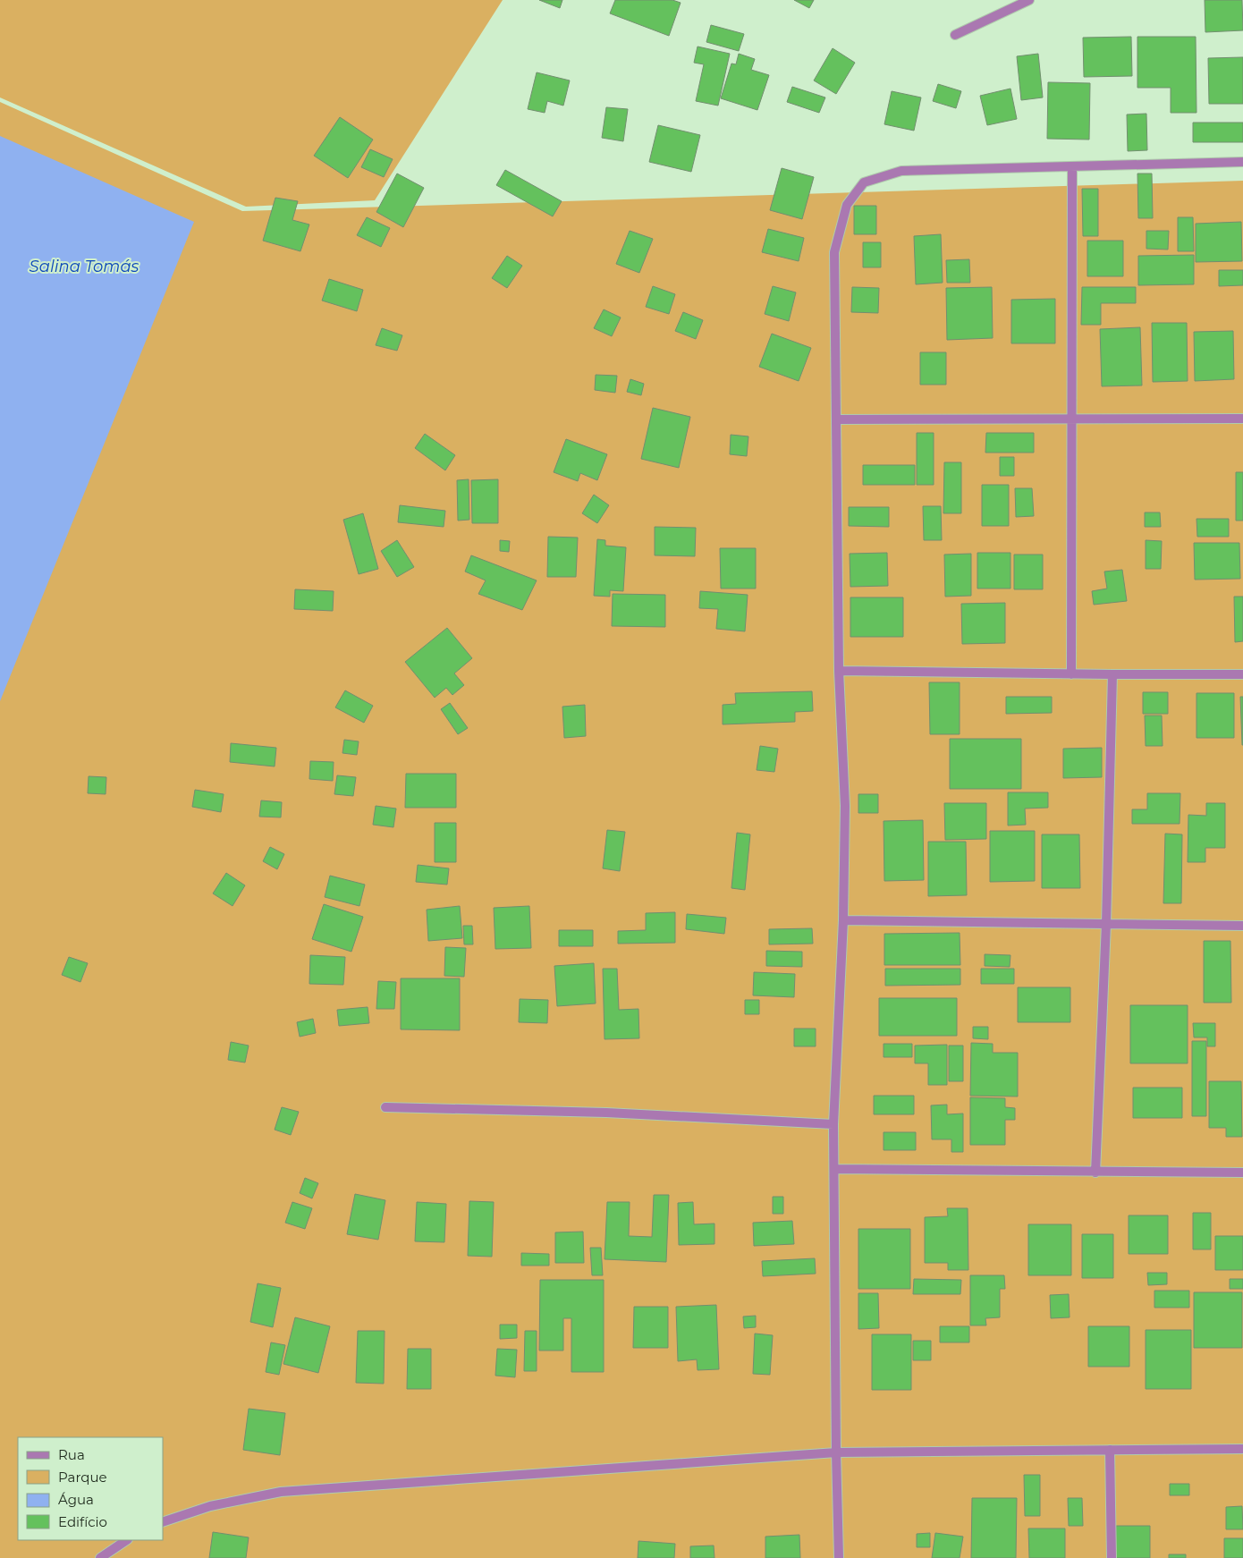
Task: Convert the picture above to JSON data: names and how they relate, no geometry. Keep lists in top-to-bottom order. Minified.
{"water":["Salina Tomás"],"legend":["Rua","Parque","Água","Edifício"]}
